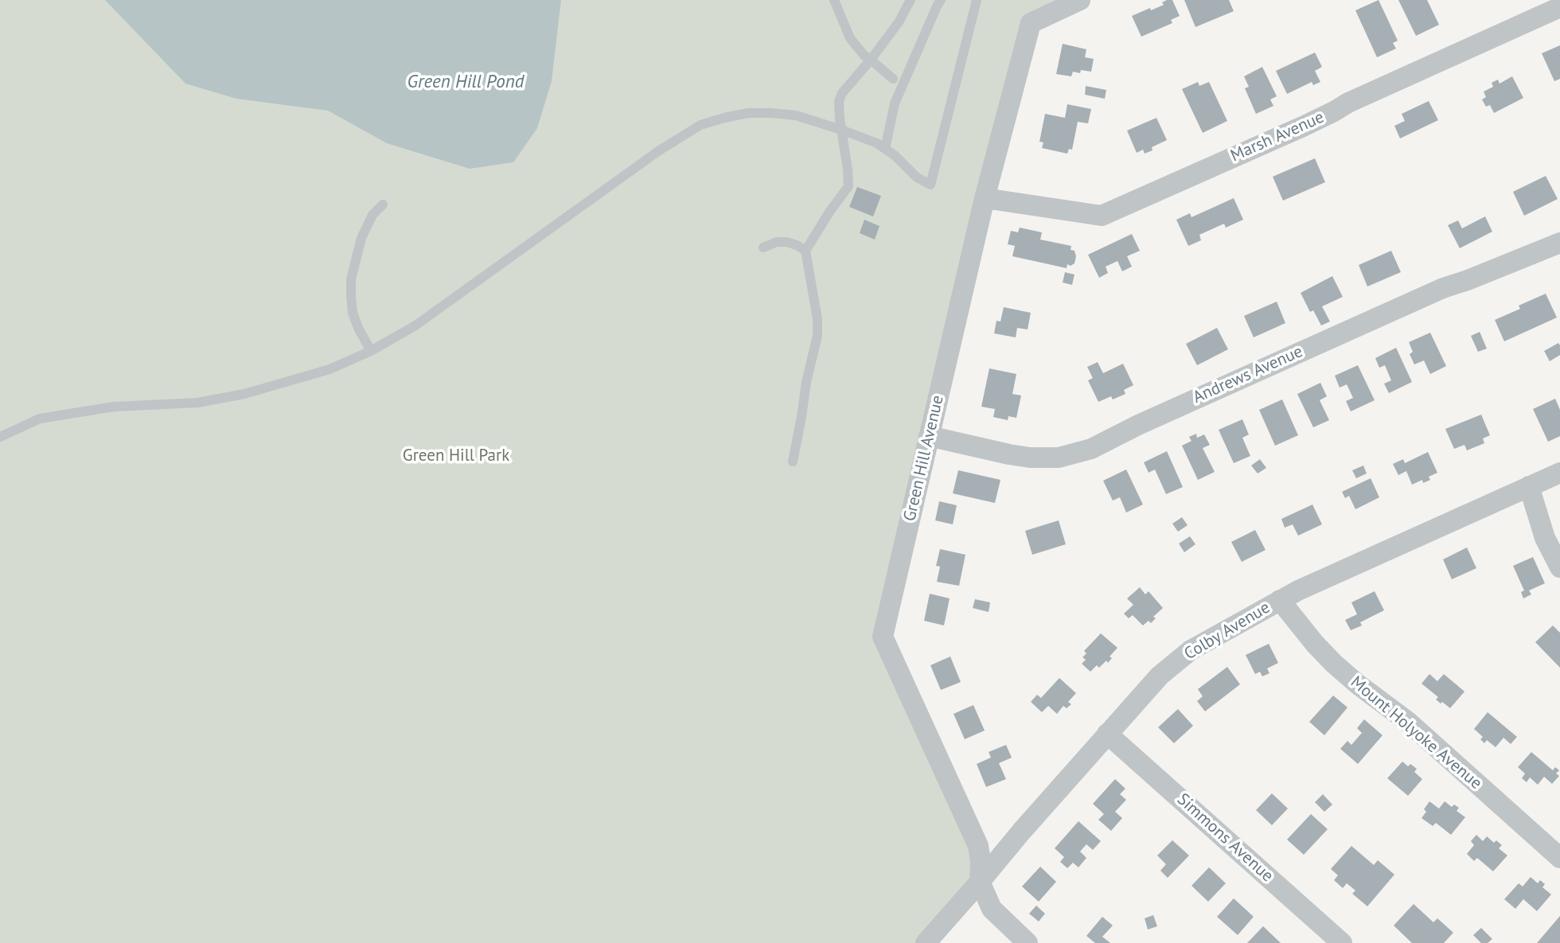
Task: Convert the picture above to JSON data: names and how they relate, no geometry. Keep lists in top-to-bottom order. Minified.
{"streets":{"street":["Marsh Avenue","Andrews Avenue","Green Hill Avenue","Colby Avenue","Mount Holyoke Avenue","Simmons Avenue"]},"crossings":[["Marsh Avenue","Green Hill Avenue"],["Andrews Avenue","Green Hill Avenue"],["Green Hill Avenue","Colby Avenue"],["Colby Avenue","Mount Holyoke Avenue"],["Colby Avenue","Simmons Avenue"]],"water":["Green Hill Pond"],"parks":["Green Hill Park"]}
